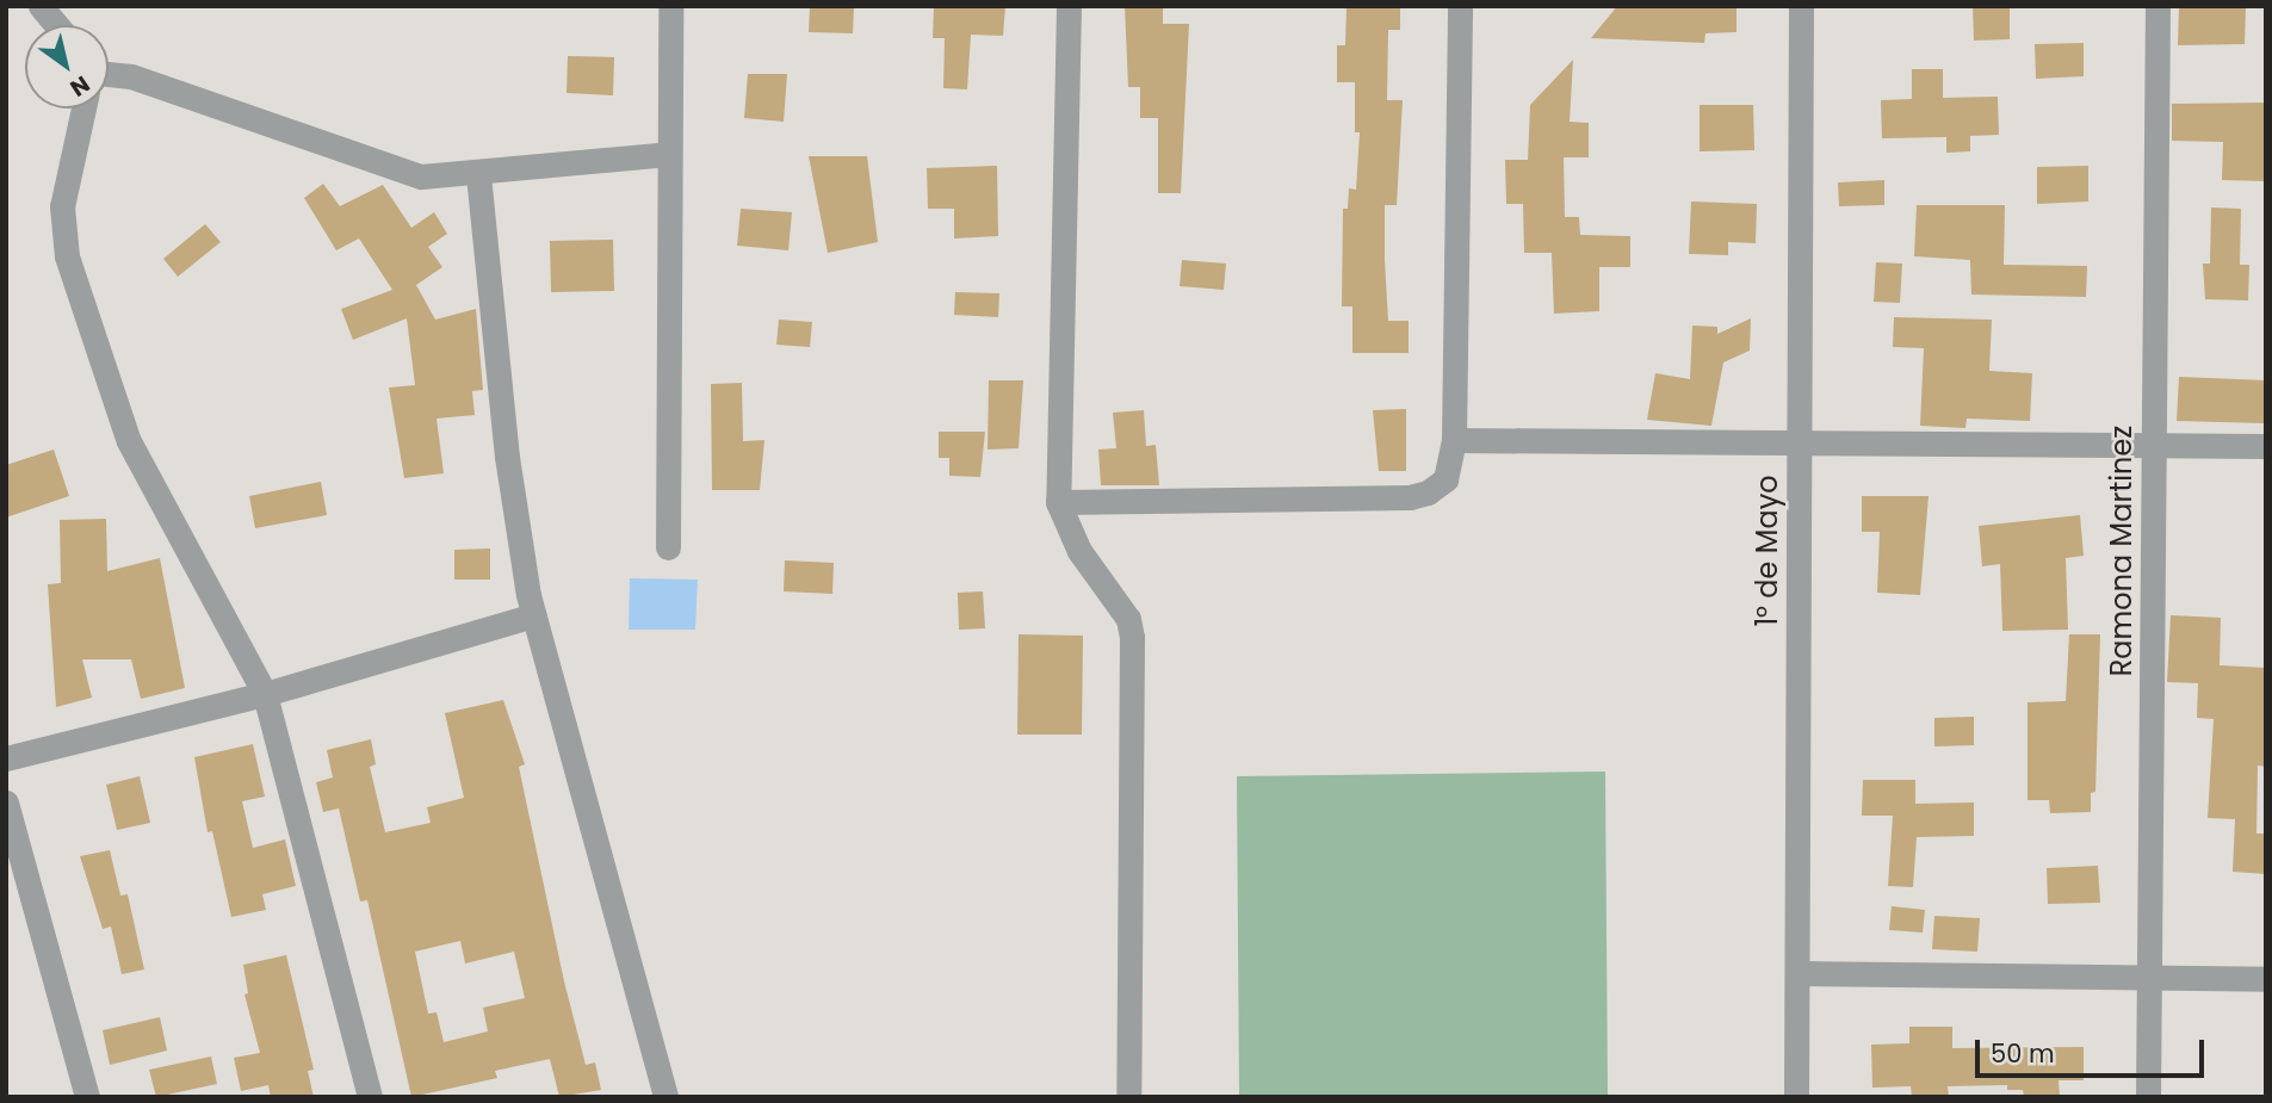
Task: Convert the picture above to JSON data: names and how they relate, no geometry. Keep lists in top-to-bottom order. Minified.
{"streets":{"street":["1° de Mayo","Ramona Martinez"]},"scale_bar":"50 m","north":"bottom right"}
